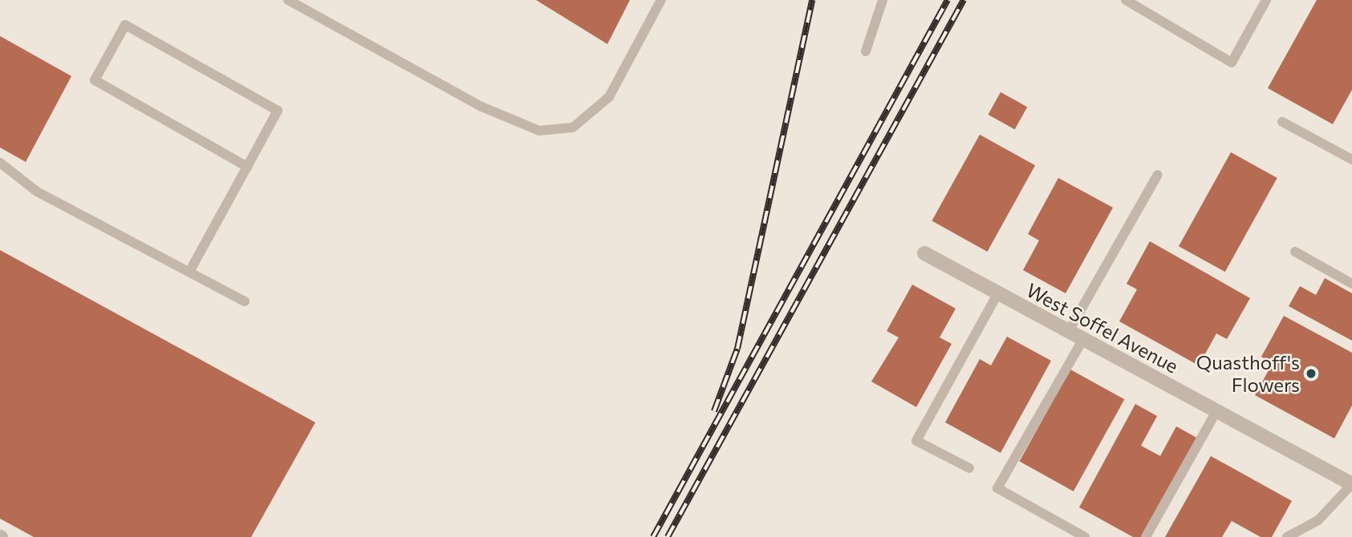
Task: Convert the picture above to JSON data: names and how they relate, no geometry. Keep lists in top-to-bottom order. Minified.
{"streets":{"street":["West Soffel Avenue"]},"places":["Quasthoff's Flowers"]}
